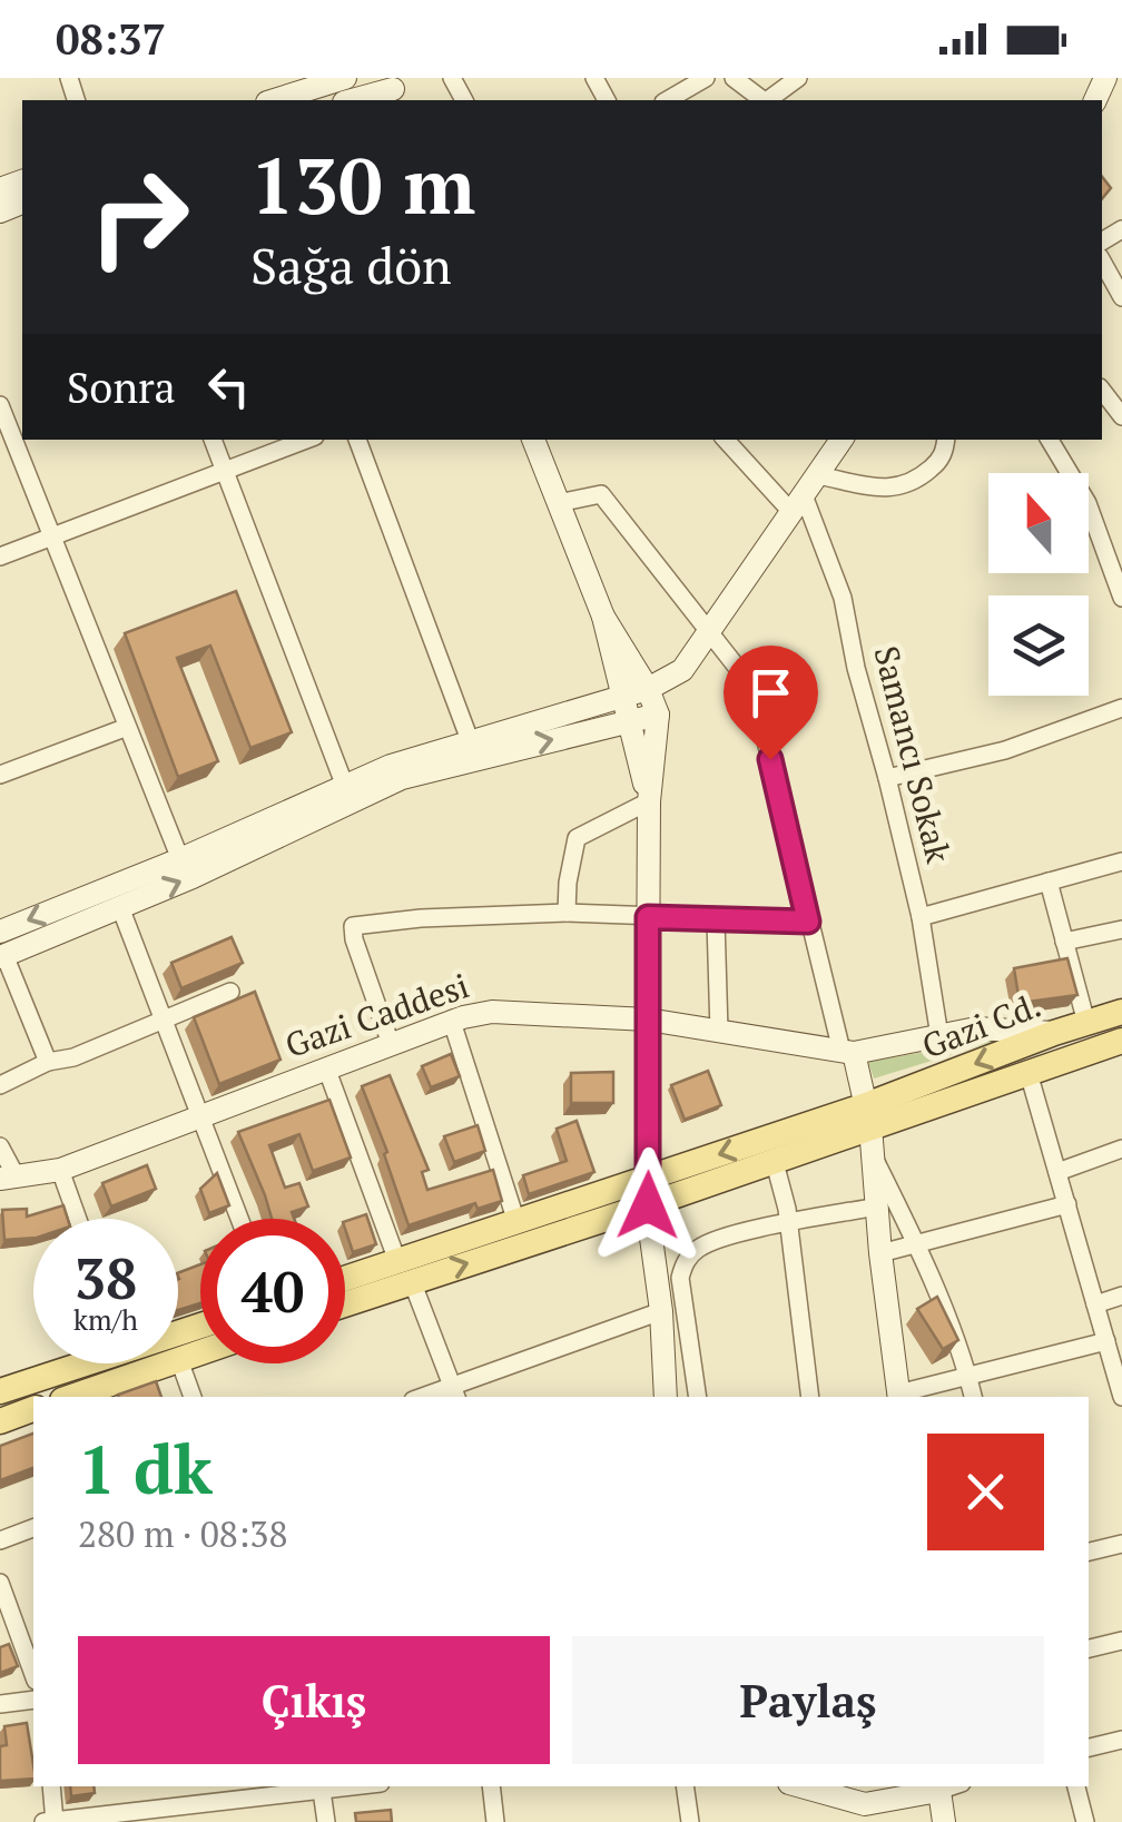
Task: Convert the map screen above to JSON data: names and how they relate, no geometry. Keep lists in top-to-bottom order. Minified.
{"streets":{"main road":["Gazi Cd."],"street":["Samancı Sokak","Gazi Caddesi"]},"crossings":[["Samancı Sokak","Gazi Caddesi"],["Gazi Caddesi","Gazi Cd."]],"north":"top","page":{"status":"08:37","turn":["130 m","Sağa dön"],"then":"Sonra","speed":"38 km/h","limit":"40","heading":["1 dk","280 m · 08:38"],"buttons":["Çıkış","Paylaş"]}}
